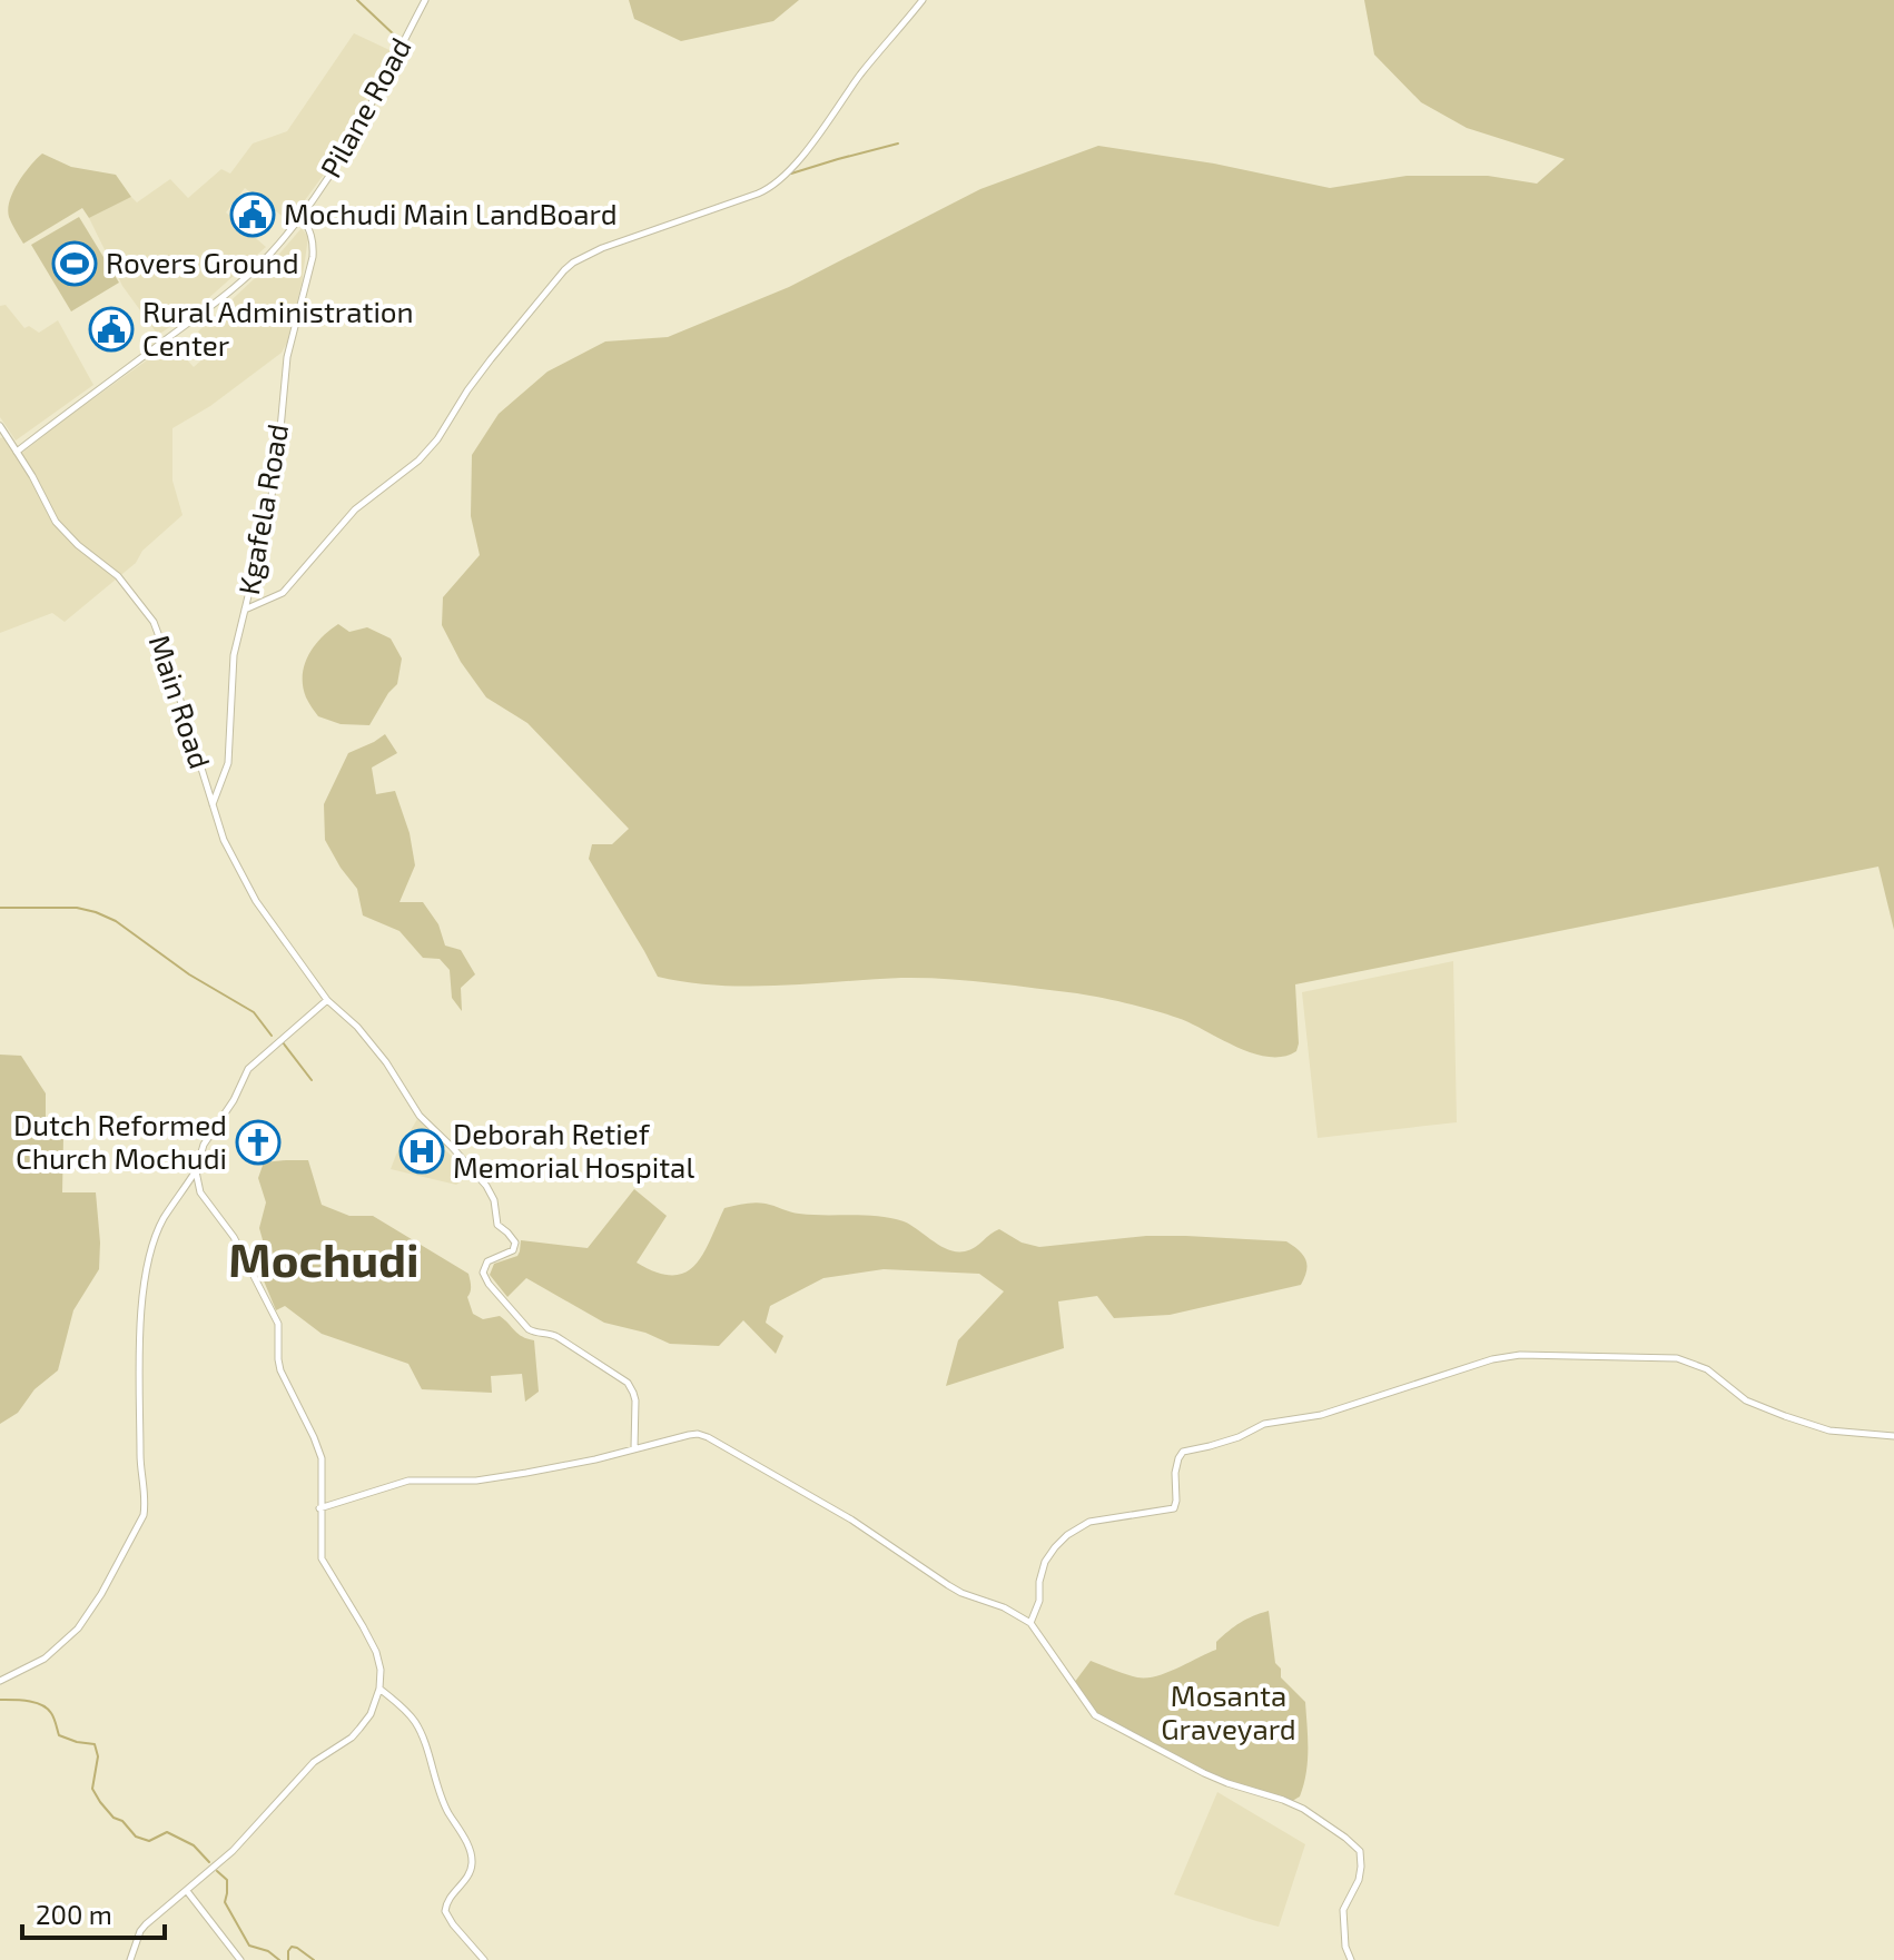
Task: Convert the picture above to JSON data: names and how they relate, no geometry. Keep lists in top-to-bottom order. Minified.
{"streets":{"street":["Pilane Road","Kgafela Road","Main Road"]},"crossings":[["Pilane Road","Kgafela Road"],["Pilane Road","Main Road"],["Kgafela Road","Main Road"]],"districts":["Mochudi"],"parks":["Mosanta Graveyard"],"places":{"public building":["Mochudi Main LandBoard","Rural Administration Center"],"sports":["Rovers Ground"],"church":["Dutch Reformed Church Mochudi"],"hospital":["Deborah Retief Memorial Hospital"]},"scale_bar":"200 m"}
